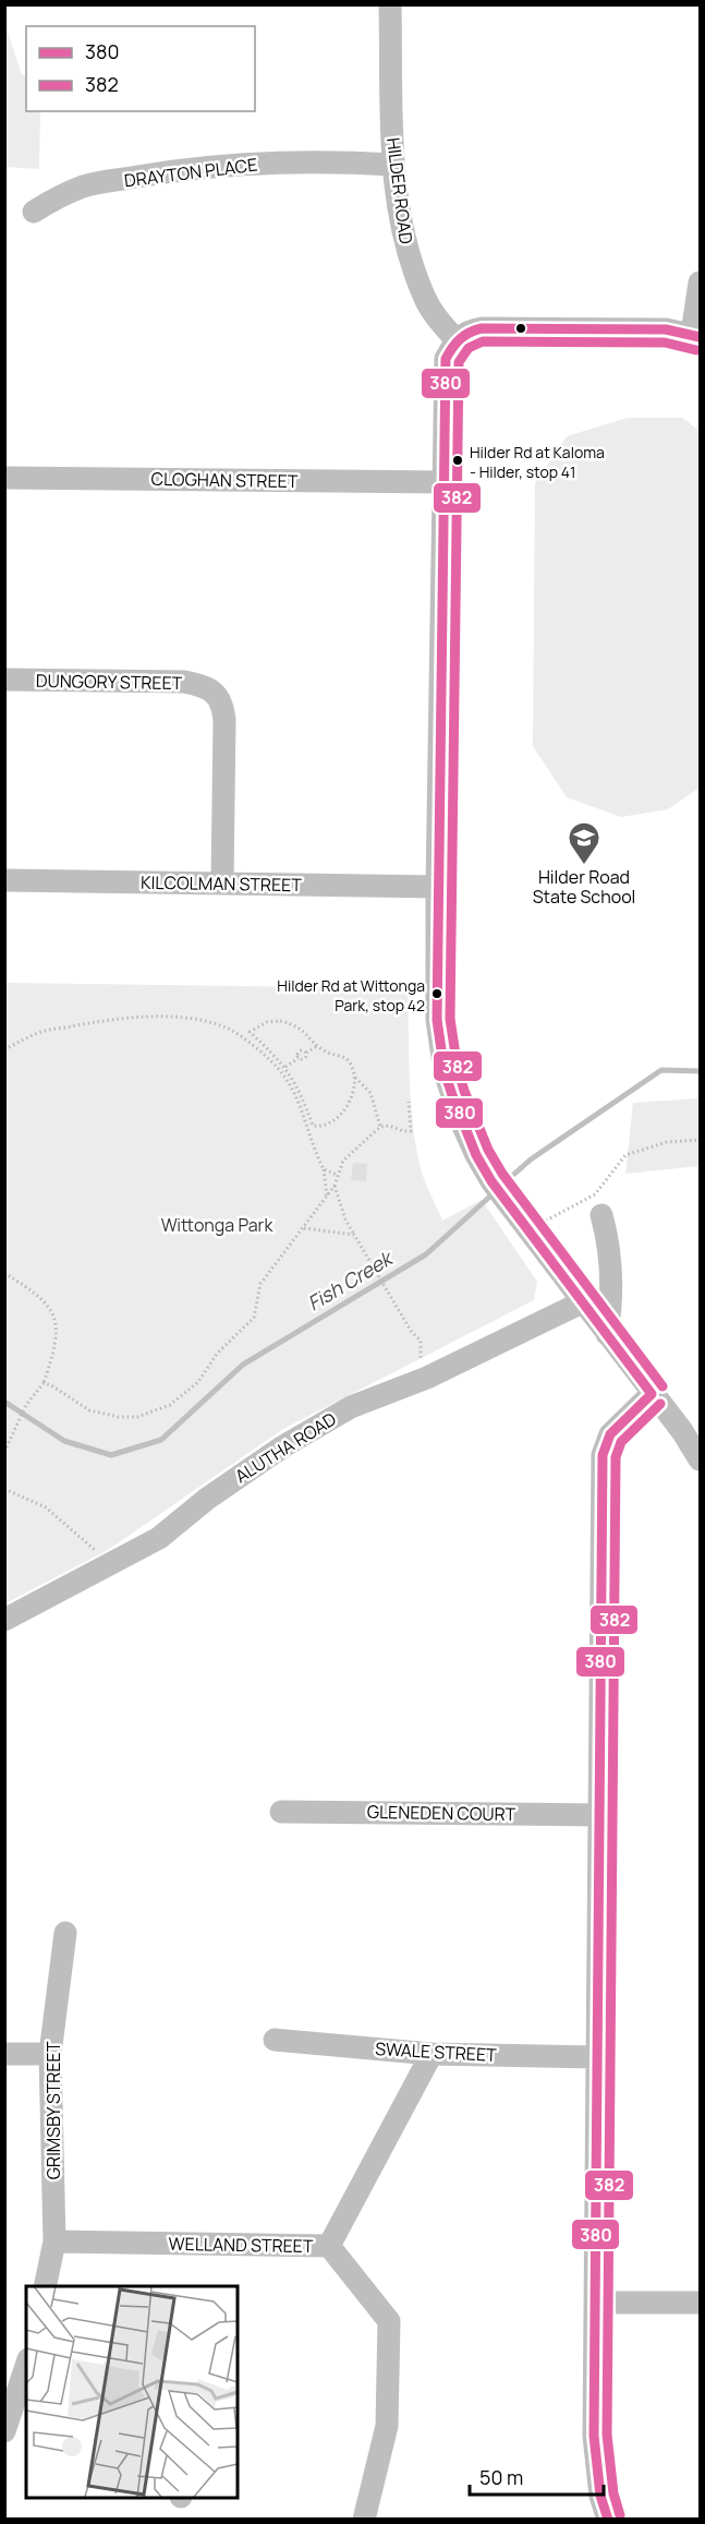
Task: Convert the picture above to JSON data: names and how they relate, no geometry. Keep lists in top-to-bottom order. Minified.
{"streets":{"street":["DRAYTON PLACE","HILDER ROAD","CLOGHAN STREET","DUNGORY STREET","KILCOLMAN STREET","ALUTHA ROAD","GLENEDEN COURT","SWALE STREET","GRIMSBY STREET","WELLAND STREET"]},"crossings":[["DRAYTON PLACE","HILDER ROAD"],["DUNGORY STREET","KILCOLMAN STREET"],["SWALE STREET","WELLAND STREET"],["GRIMSBY STREET","WELLAND STREET"]],"water":["Fish Creek"],"parks":["Wittonga Park"],"places":{"other":["Hilder Rd at Kaloma - Hilder, stop 41","Hilder Rd at Wittonga Park, stop 42"],"school or university":["Hilder Road State School"]},"lines":["transit line 380","transit line 382"],"legend":["380","382"],"scale_bar":"50 m"}
